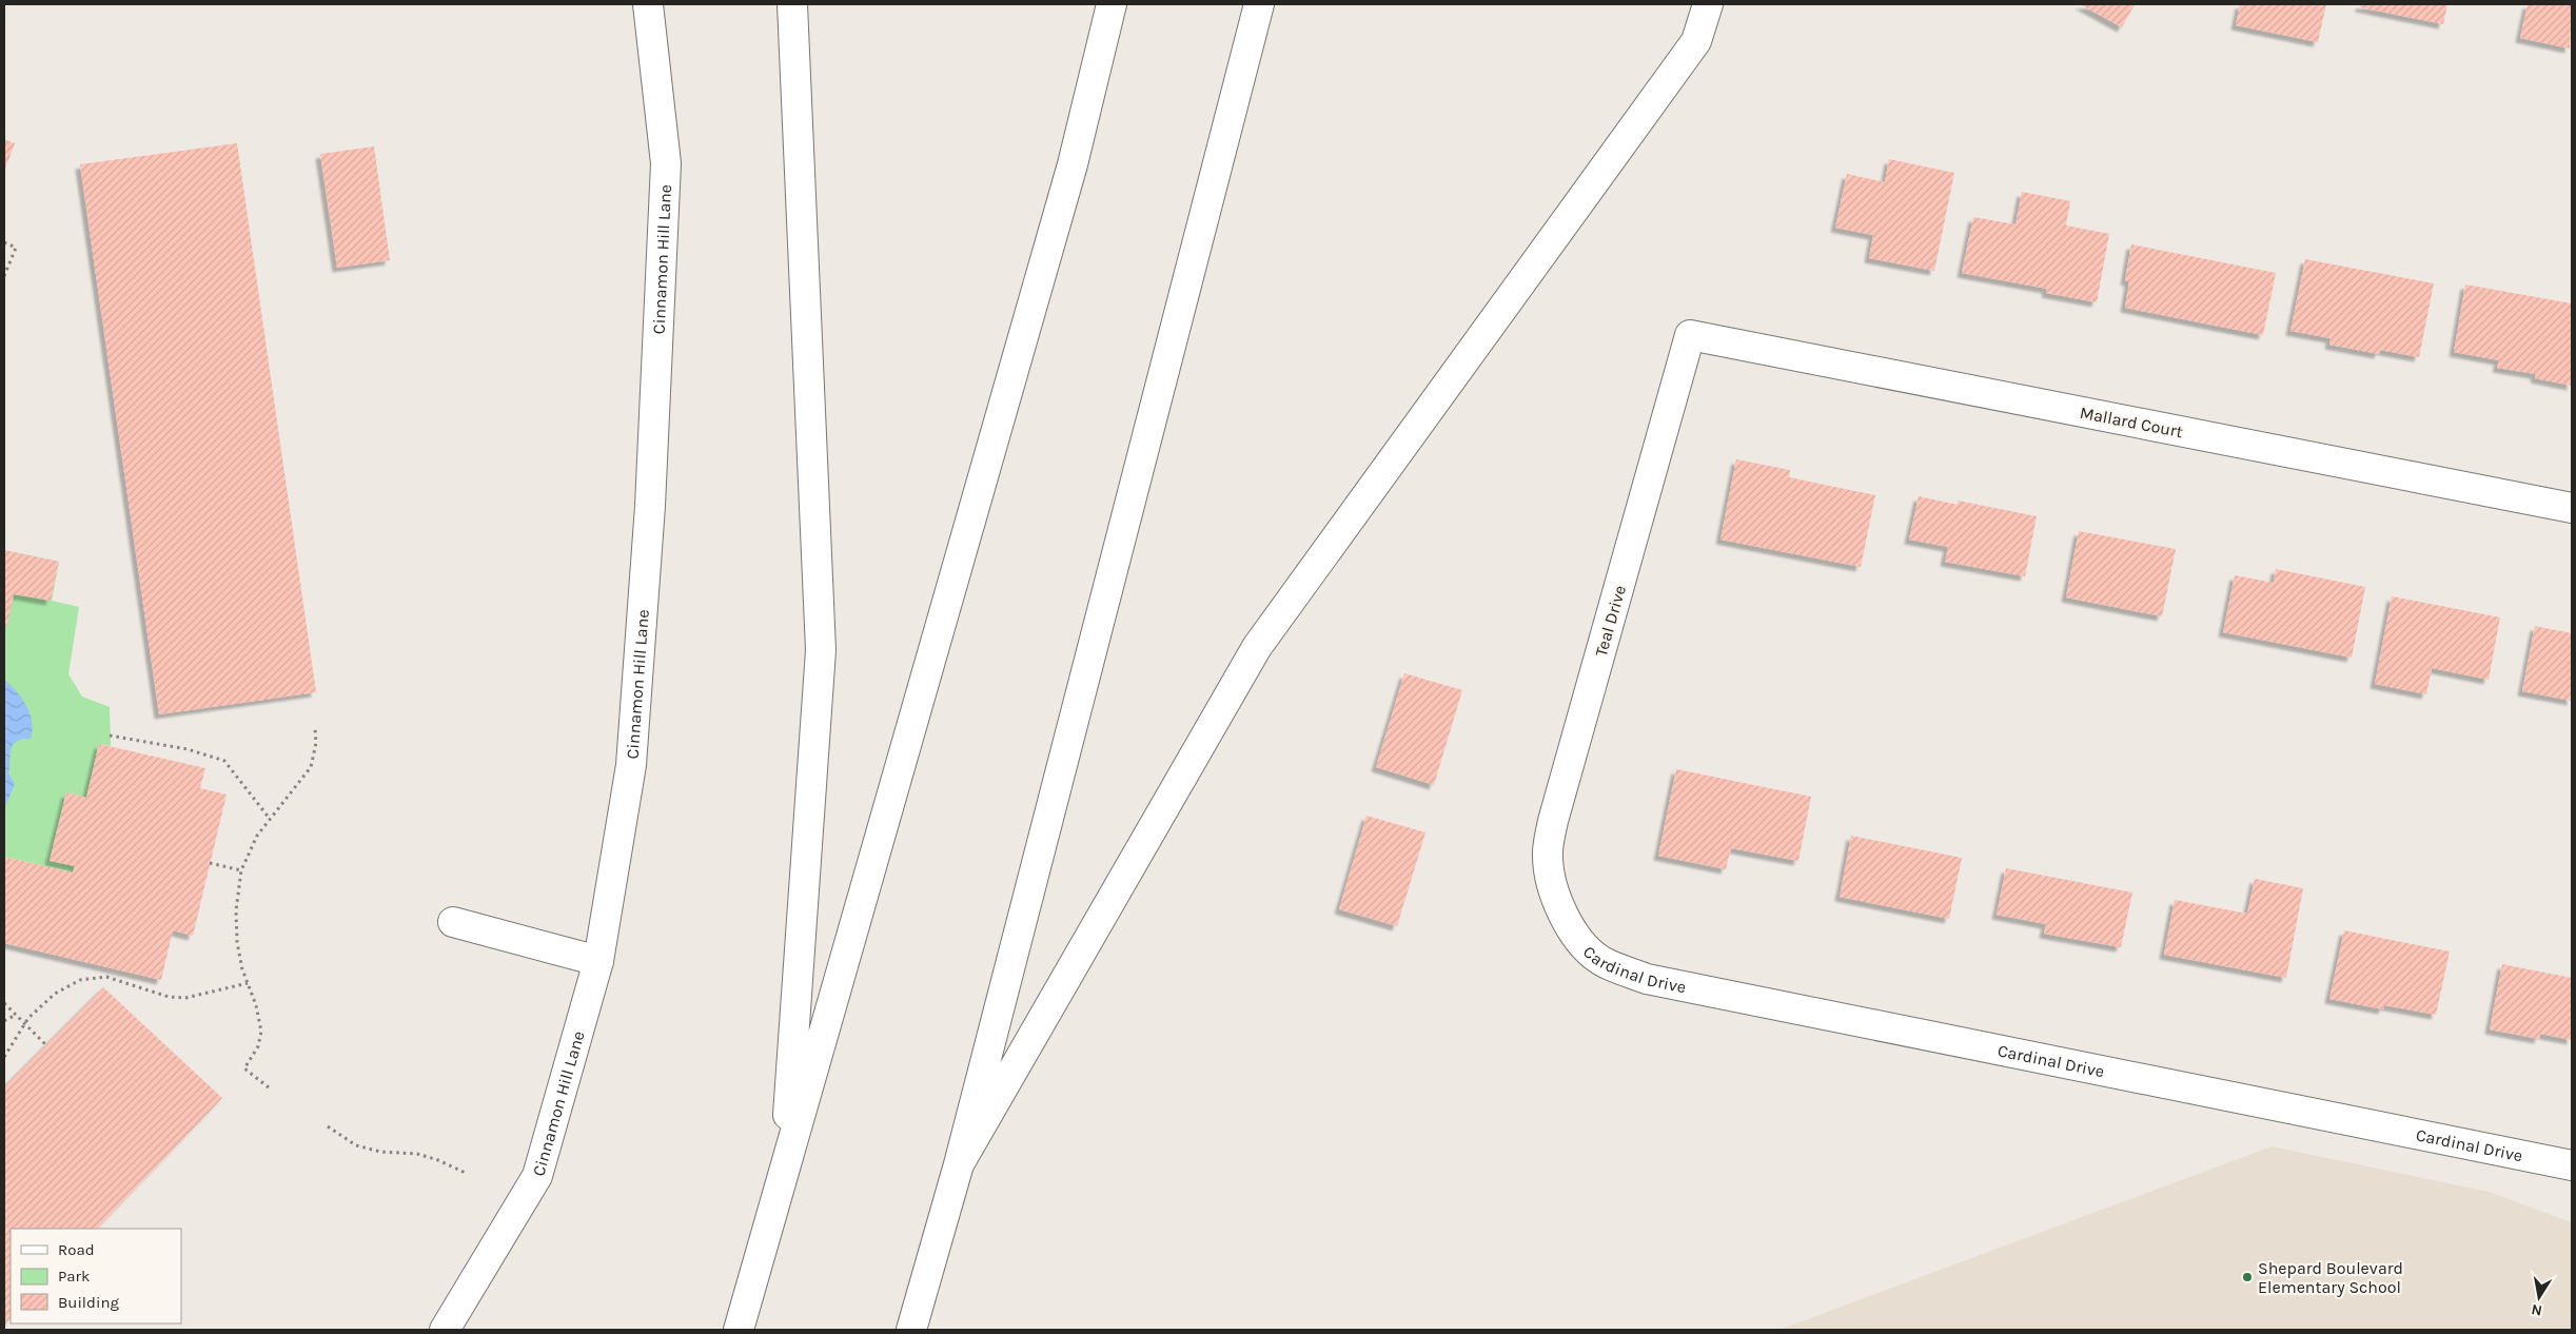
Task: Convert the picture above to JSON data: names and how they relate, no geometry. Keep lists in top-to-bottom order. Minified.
{"streets":{"main road":["Cinnamon Hill Lane","Mallard Court","Teal Drive","Cardinal Drive"]},"crossings":[["Mallard Court","Teal Drive"],["Teal Drive","Cardinal Drive"]],"places":["Shepard Boulevard Elementary School"],"legend":["Road","Park","Building"],"north":"bottom"}
